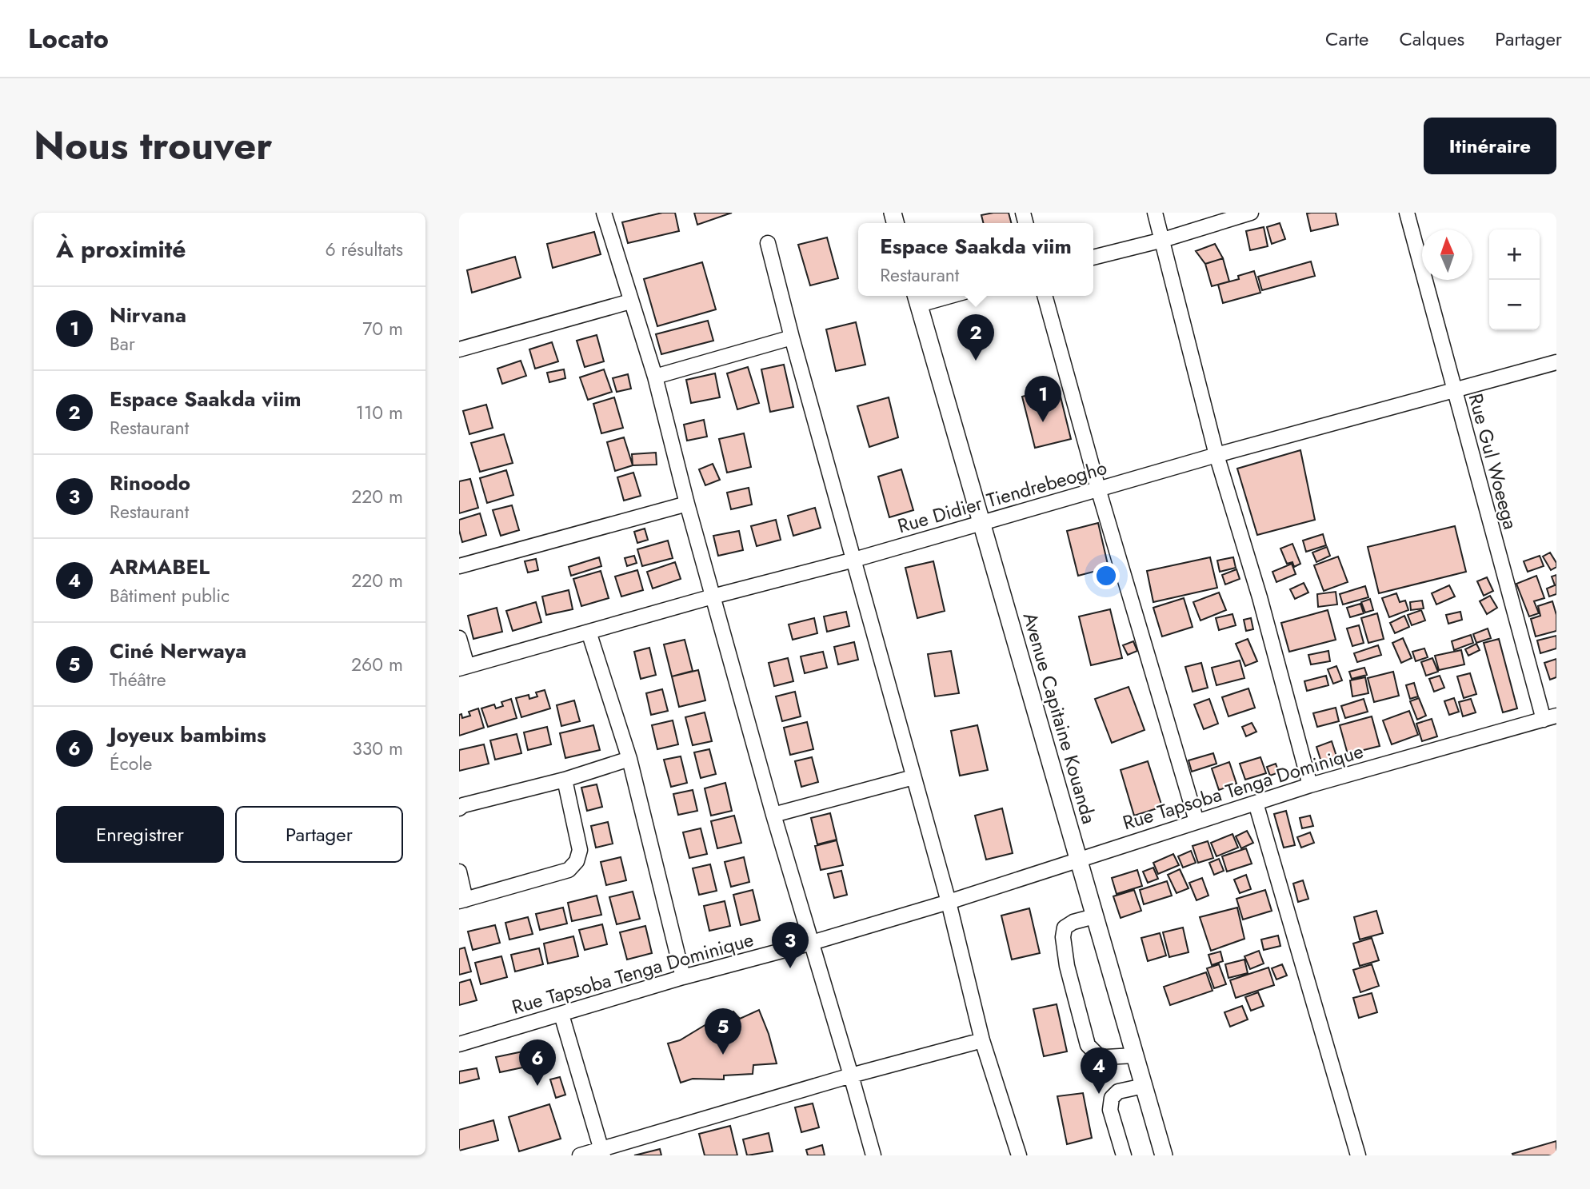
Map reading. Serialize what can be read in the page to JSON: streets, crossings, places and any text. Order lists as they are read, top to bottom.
{
  "streets": {
    "street": [
      "Rue Gul Woeega",
      "Rue Didier Tiendrebeogho",
      "Avenue Capitaine Kouanda",
      "Rue Tapsoba Tenga Dominique"
    ]
  },
  "crossings": [
    ["Rue Gul Woeega", "Rue Didier Tiendrebeogho"],
    ["Rue Gul Woeega", "Rue Tapsoba Tenga Dominique"],
    ["Rue Didier Tiendrebeogho", "Avenue Capitaine Kouanda"],
    ["Avenue Capitaine Kouanda", "Rue Tapsoba Tenga Dominique"]
  ],
  "north": "top",
  "page": {
    "header": "Locato",
    "nav": ["Carte", "Calques", "Partager"],
    "title": "Nous trouver",
    "buttons": [
      "Itinéraire",
      ["Enregistrer", "Partager"]
    ],
    "heading": ["À proximité", "6 résultats"],
    "popup": ["Espace Saakda viim", "Restaurant"],
    "map_buttons": ["+", "−"],
    "list": [
      {
        "mark": "1",
        "name": "Nirvana",
        "note": "Bar",
        "value": "70 m"
      },
      {
        "mark": "2",
        "name": "Espace Saakda viim",
        "note": "Restaurant",
        "value": "110 m"
      },
      {
        "mark": "3",
        "name": "Rinoodo",
        "note": "Restaurant",
        "value": "220 m"
      },
      {
        "mark": "4",
        "name": "ARMABEL",
        "note": "Bâtiment public",
        "value": "220 m"
      },
      {
        "mark": "5",
        "name": "Ciné Nerwaya",
        "note": "Théâtre",
        "value": "260 m"
      },
      {
        "mark": "6",
        "name": "Joyeux bambims",
        "note": "École",
        "value": "330 m"
      }
    ],
    "pins": [
      "2",
      "1",
      "3",
      "5",
      "6",
      "4"
    ]
  }
}
